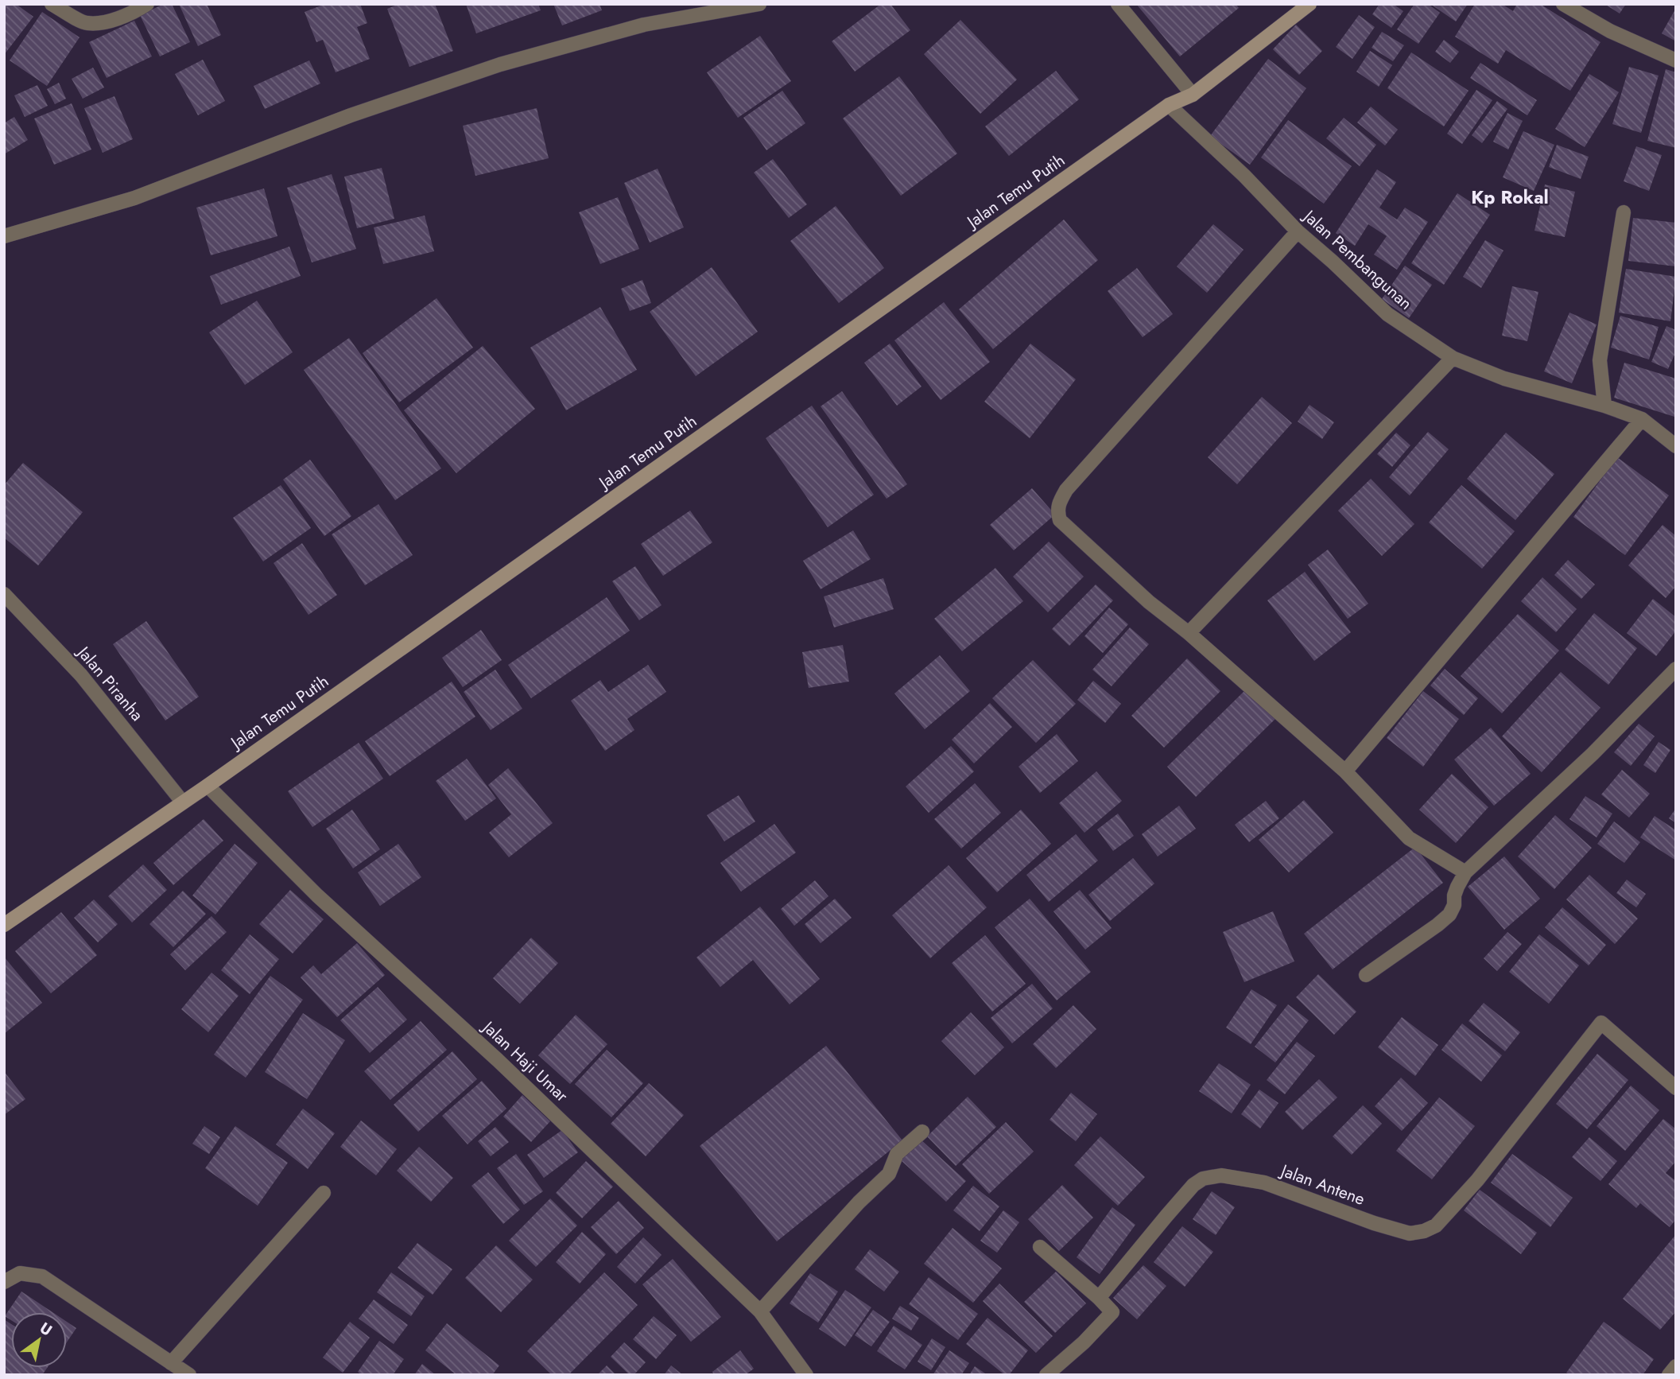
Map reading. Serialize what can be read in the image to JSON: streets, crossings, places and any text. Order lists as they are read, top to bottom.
{
  "streets": {
    "street": [
      "Jalan Temu Putih",
      "Jalan Pembangunan",
      "Jalan Piranha",
      "Jalan Haji Umar",
      "Jalan Antene"
    ]
  },
  "crossings": [
    ["Jalan Temu Putih", "Jalan Pembangunan"],
    ["Jalan Temu Putih", "Jalan Piranha"],
    ["Jalan Temu Putih", "Jalan Haji Umar"]
  ],
  "districts": ["Kp Rokal"],
  "north": "top right"
}
